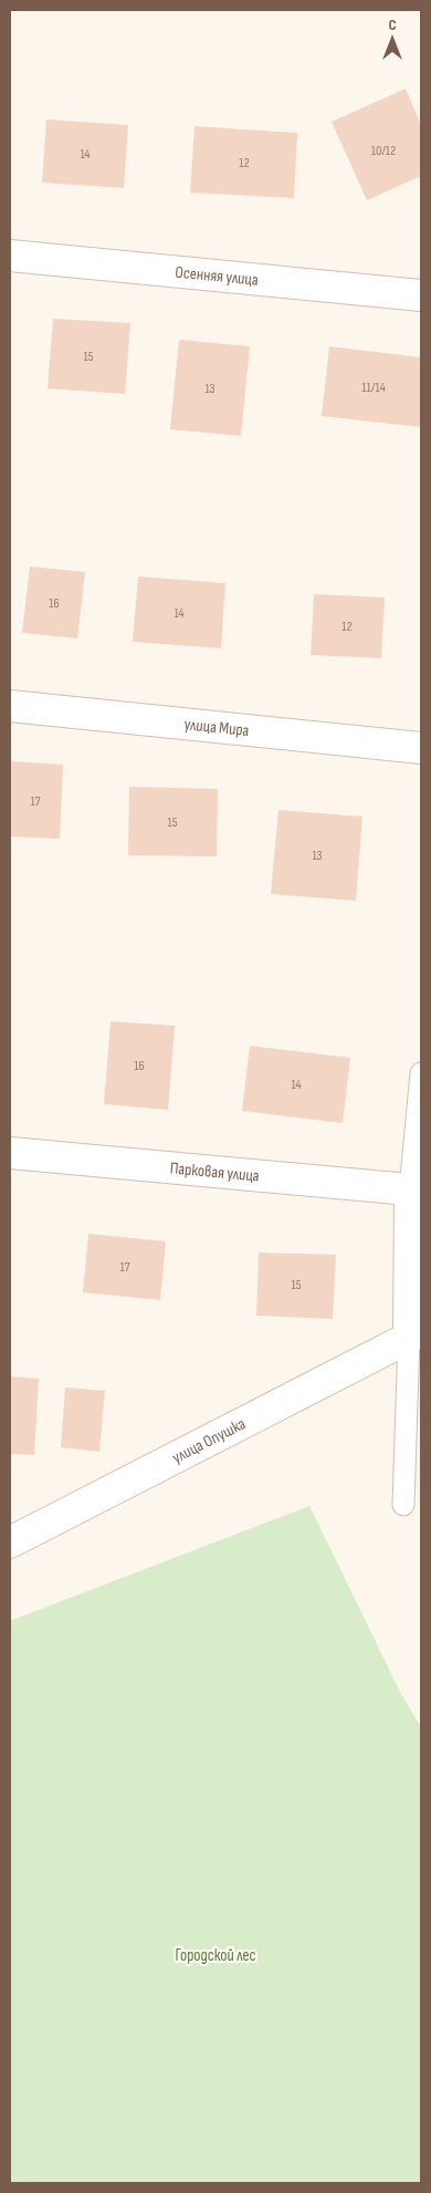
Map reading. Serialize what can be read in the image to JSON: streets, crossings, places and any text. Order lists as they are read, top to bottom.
{
  "streets": {
    "street": [
      "Осенняя улица",
      "улица Мира",
      "Парковая улица",
      "улица Опушка"
    ]
  },
  "parks": ["Городской лес"],
  "house_numbers": [
    "10/12",
    "14",
    "12",
    "15",
    "11/14",
    "13",
    "16",
    "14",
    "12",
    "17",
    "15",
    "13",
    "16",
    "14",
    "17",
    "15"
  ],
  "north": "top"
}
